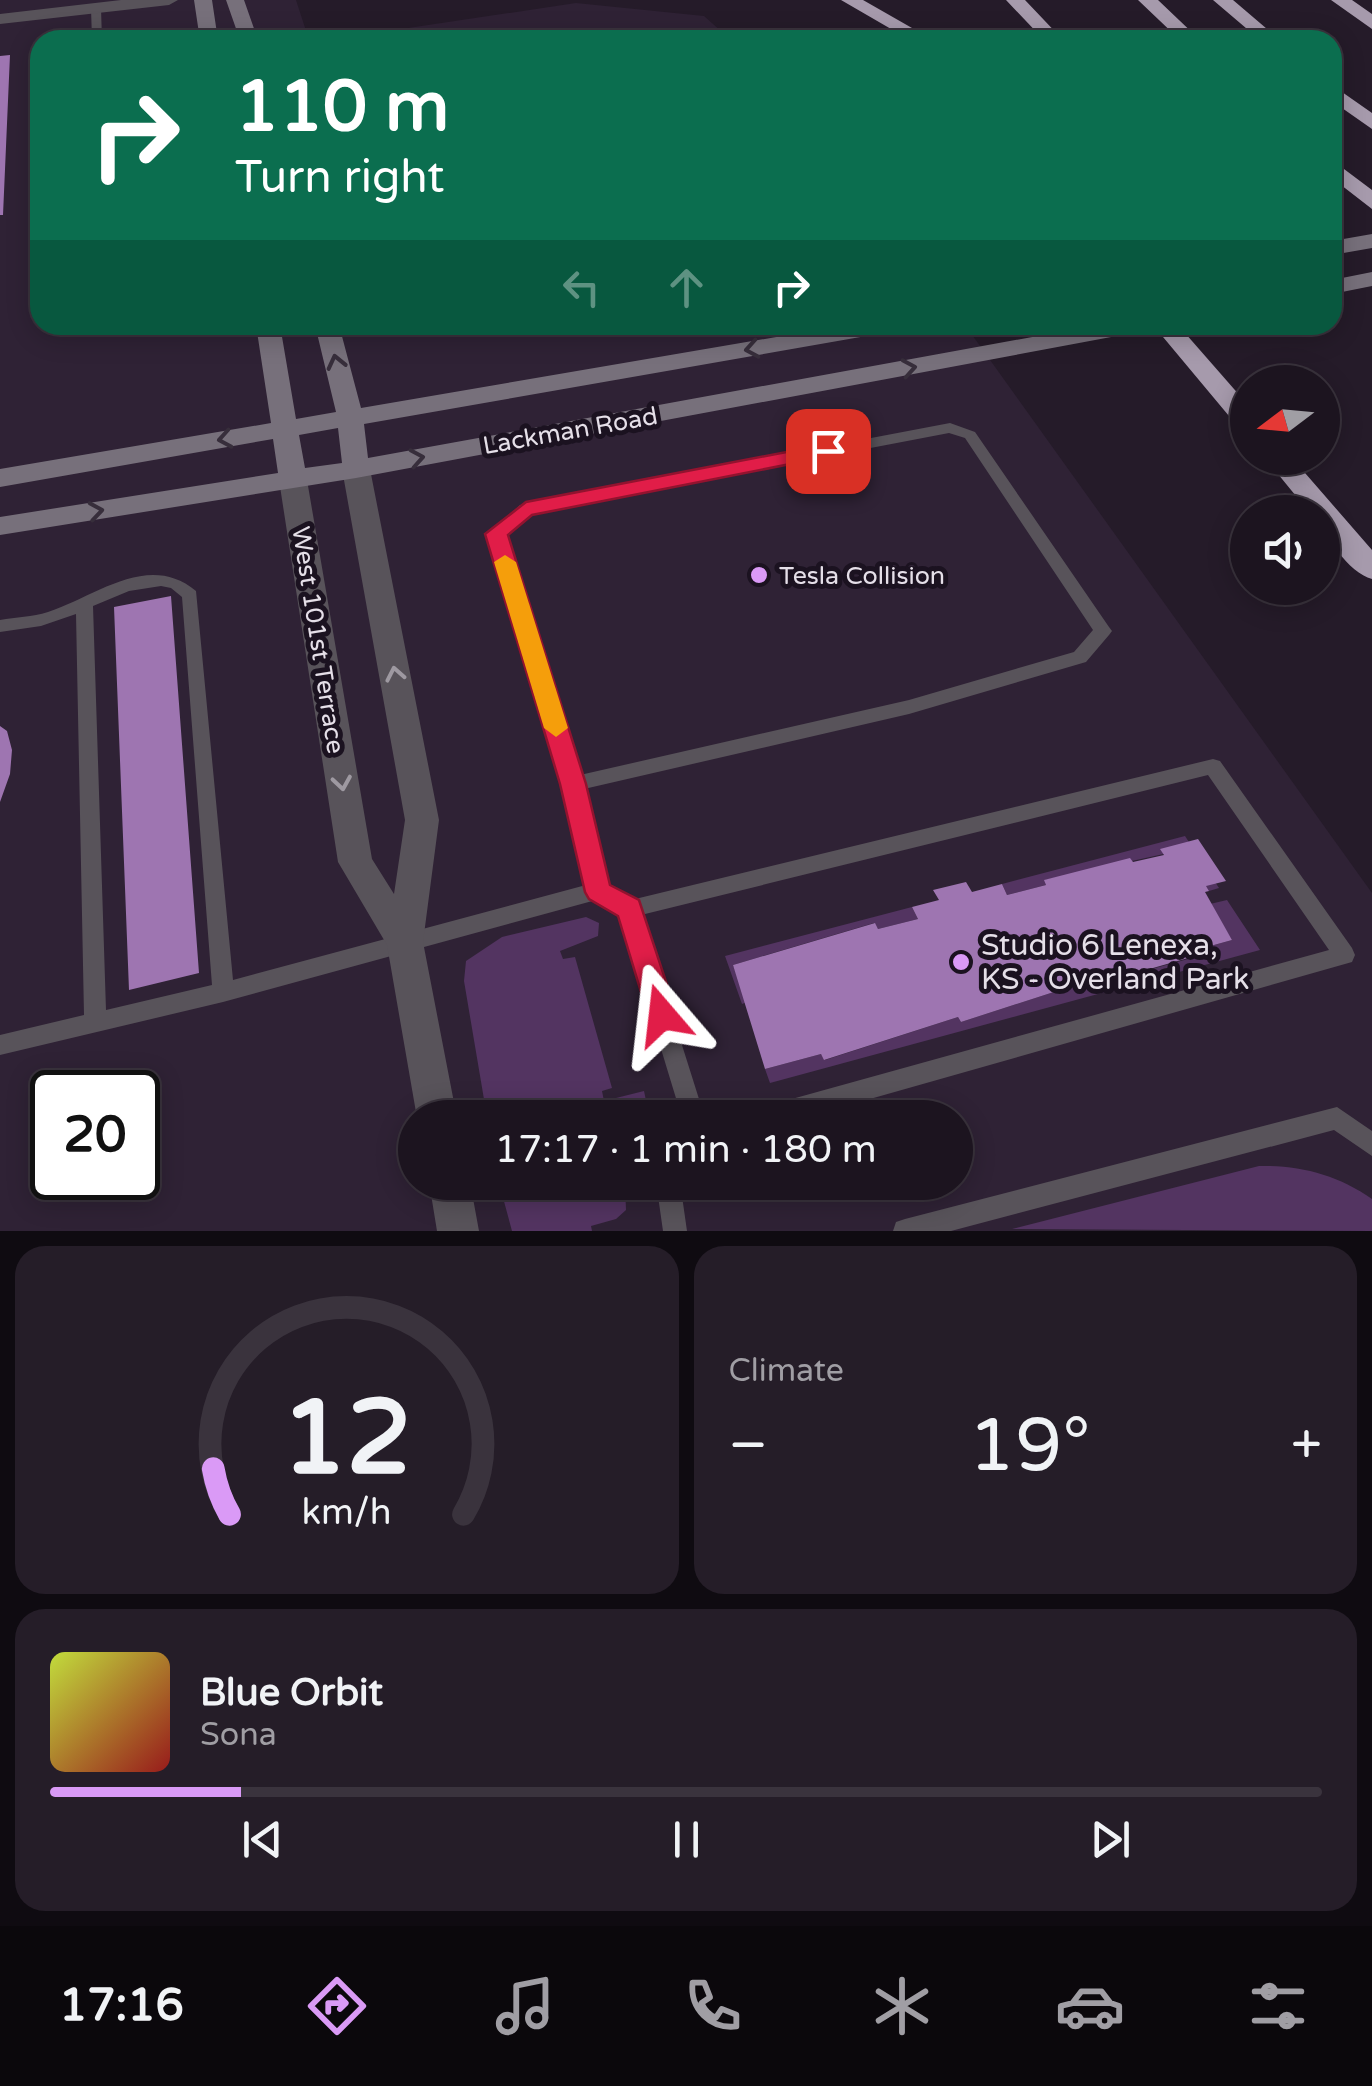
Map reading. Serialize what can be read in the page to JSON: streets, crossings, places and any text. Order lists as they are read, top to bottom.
{
  "streets": {
    "main road": ["Lackman Road", "West 101st Terrace"]
  },
  "crossings": [
    ["Lackman Road", "West 101st Terrace"]
  ],
  "places": ["Tesla Collision", "Studio 6 Lenexa, KS - Overland Park"],
  "north": "left",
  "page": {
    "turn": ["110 m", "Turn right"],
    "limit": "20",
    "trip": "17:17 · 1 min · 180 m",
    "tile": "Climate",
    "heat": ["−", "19°", "+"],
    "song": ["Blue Orbit", "Sona"],
    "tabs": "17:16",
    "gauge": ["12", "km/h"]
  }
}
